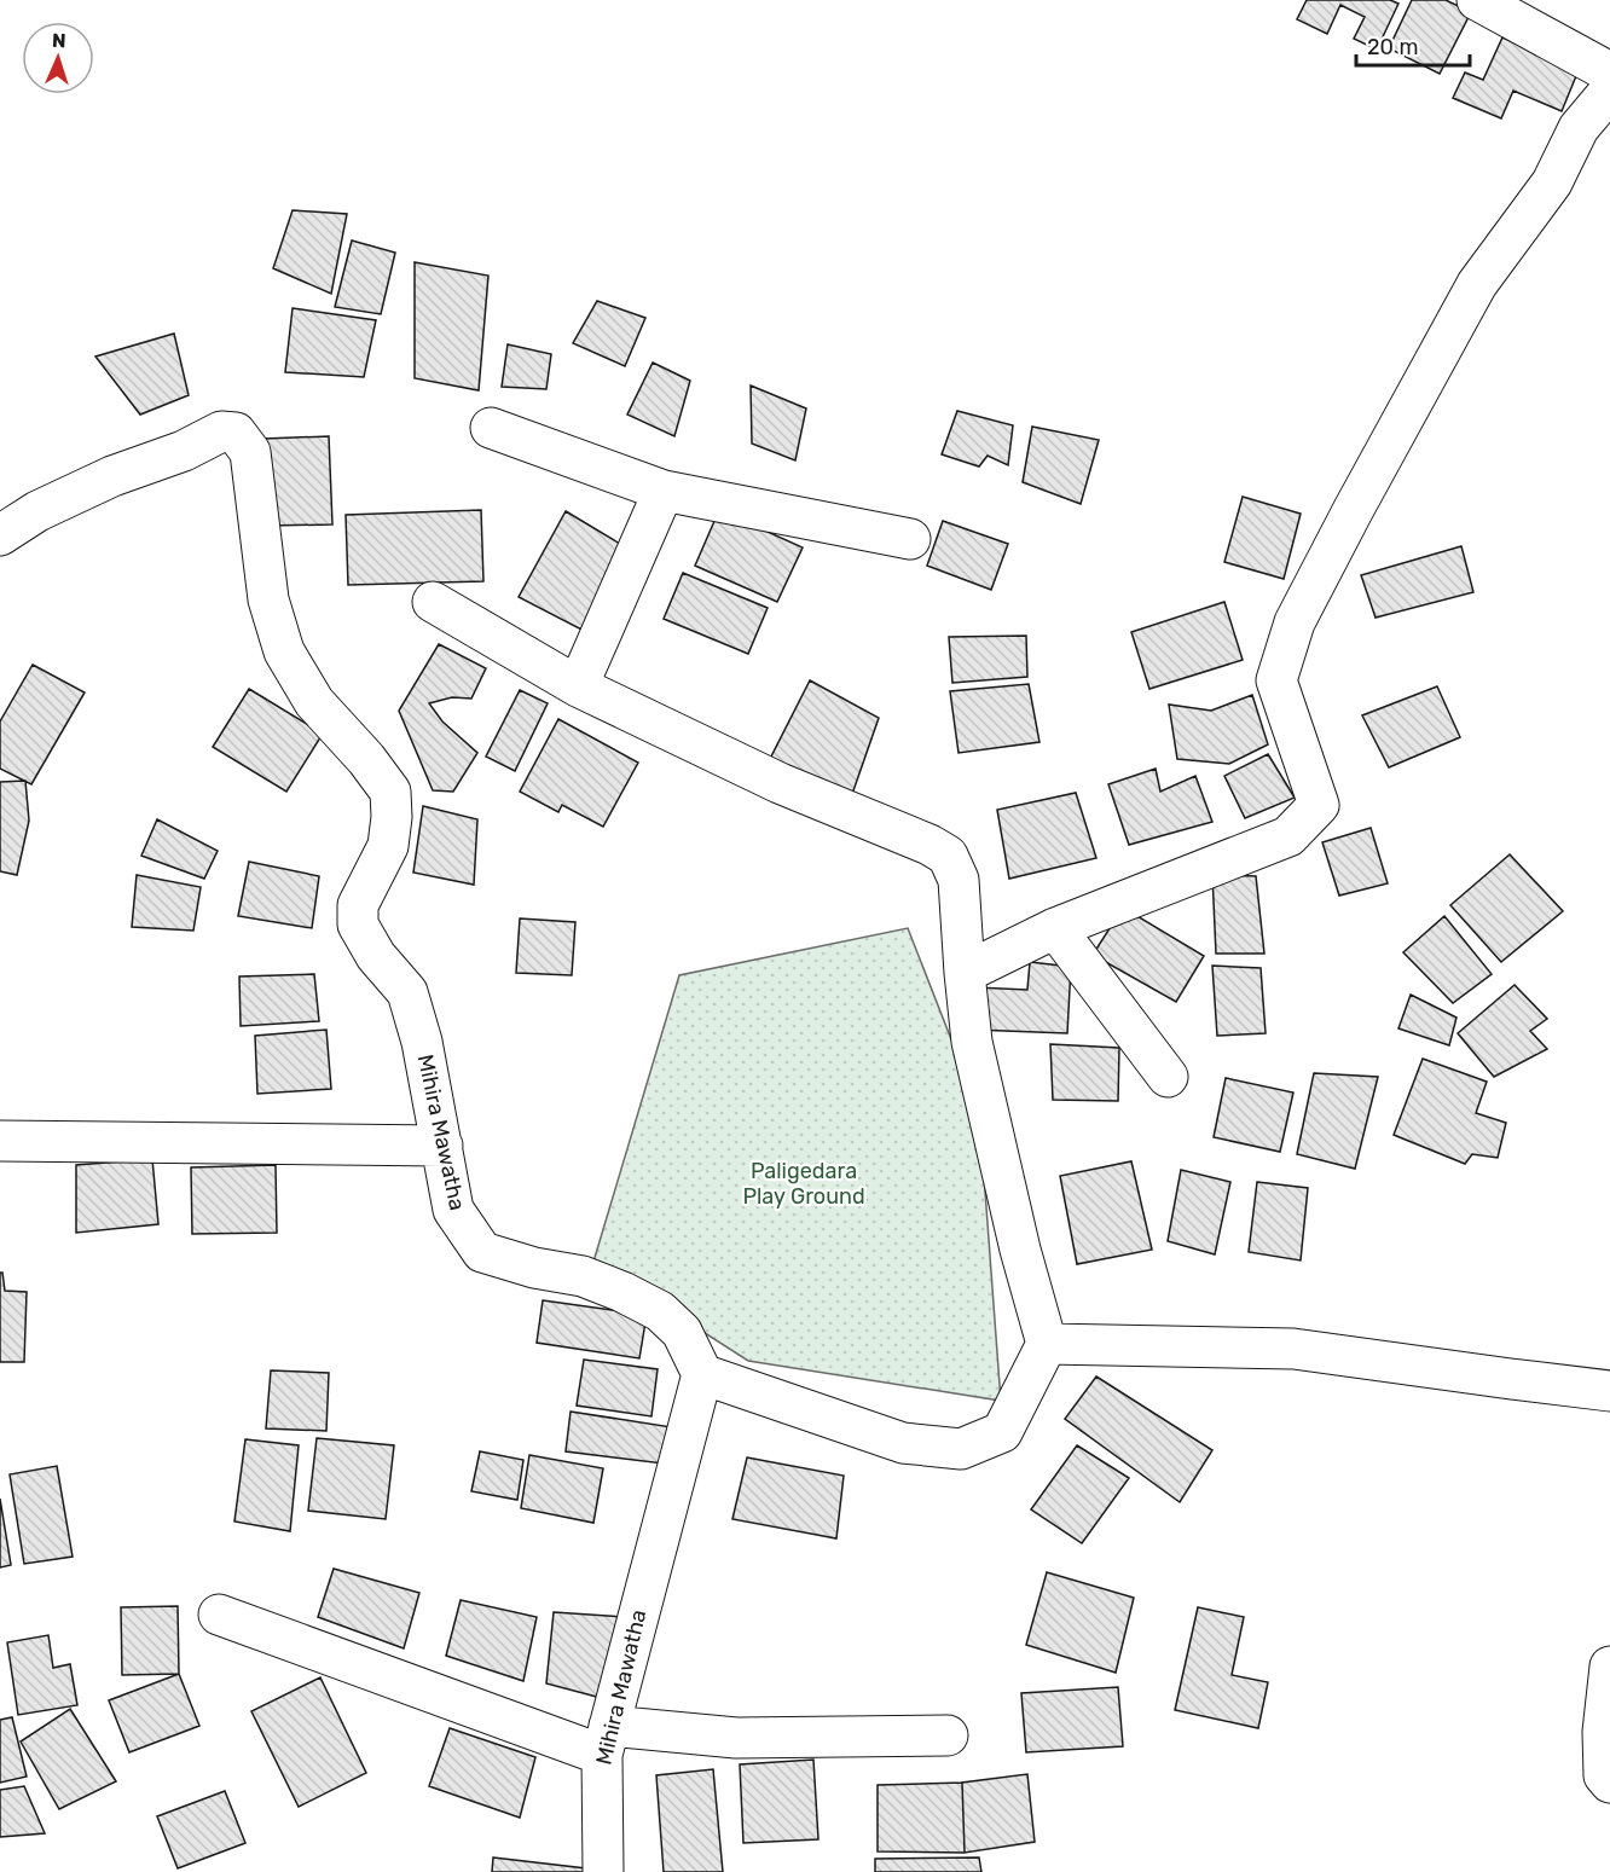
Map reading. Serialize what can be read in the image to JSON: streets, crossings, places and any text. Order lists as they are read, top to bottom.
{
  "streets": {
    "street": ["Mihira Mawatha"]
  },
  "parks": ["Paligedara Play Ground"],
  "scale_bar": "20 m",
  "north": "top"
}
